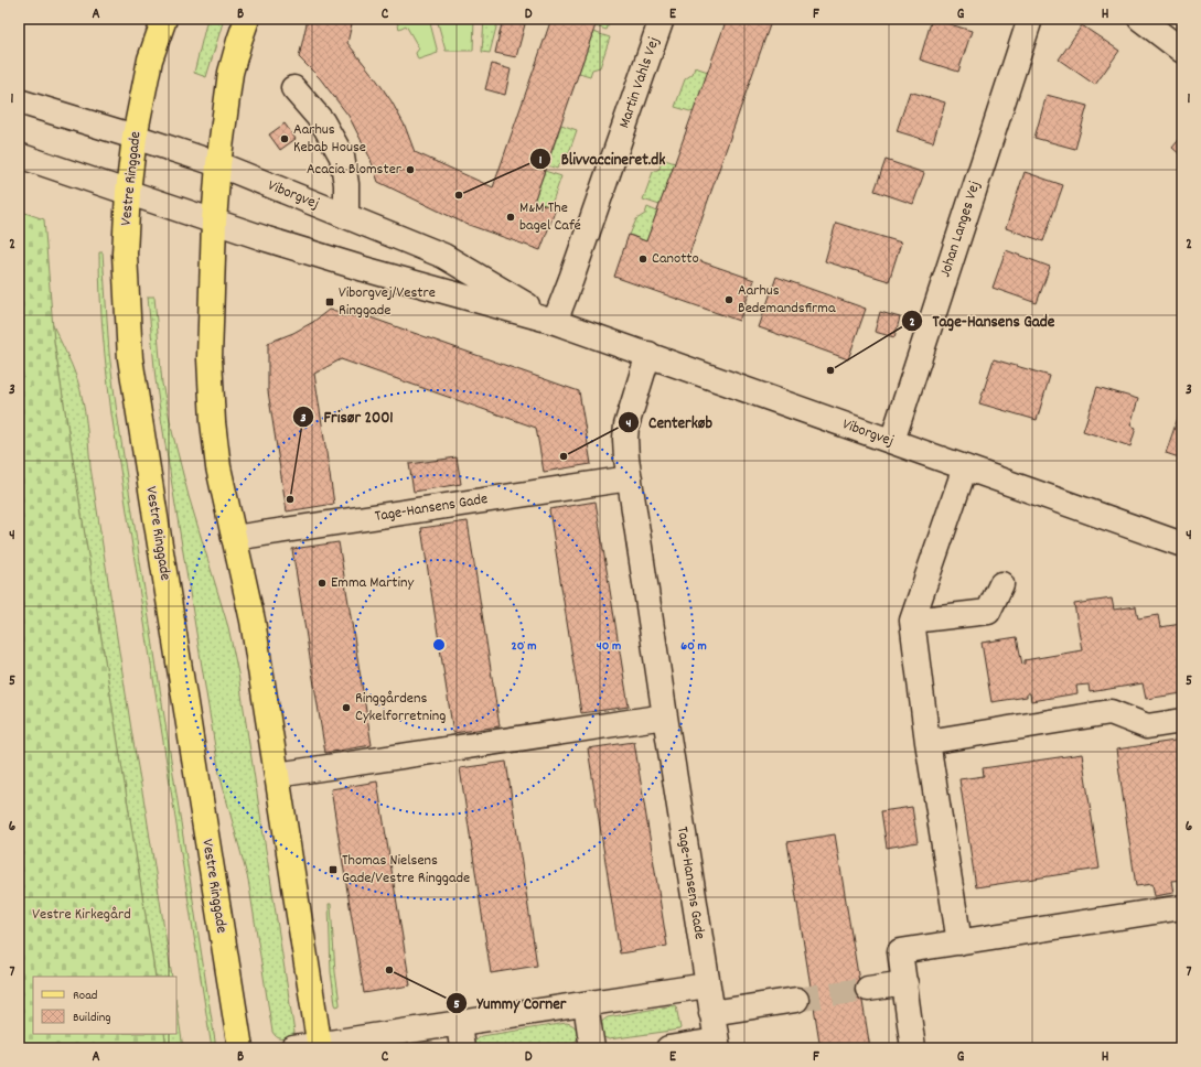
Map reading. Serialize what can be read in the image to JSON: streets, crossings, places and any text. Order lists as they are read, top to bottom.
{
  "streets": {
    "main road": ["Vestre Ringgade"],
    "street": [
      "Martin Vahls Vej",
      "Viborgvej",
      "Johan Langes Vej",
      "Tage-Hansens Gade"
    ]
  },
  "crossings": [
    ["Martin Vahls Vej", "Viborgvej"],
    ["Vestre Ringgade", "Viborgvej"],
    ["Viborgvej", "Johan Langes Vej"],
    ["Viborgvej", "Tage-Hansens Gade"]
  ],
  "parks": ["Vestre Kirkegård"],
  "places": {
    "other": [
      "Aarhus Kebab House",
      "Acacia Blomster",
      "Blivvaccineret.dk",
      "M&M The bagel Café",
      "Canotto",
      "Aarhus Bedemandsfirma",
      "Tage-Hansens Gade",
      "Centerkøb",
      "Frisør 2001",
      "Emma Martiny",
      "Ringgårdens Cykelforretning",
      "Yummy Corner"
    ],
    "transit": ["Viborgvej/Vestre Ringgade", "Thomas Nielsens Gade/Vestre Ringgade"]
  },
  "legend": ["Road", "Building"],
  "grid": {
    "columns": [
      "A",
      "B",
      "C",
      "D",
      "E",
      "F",
      "G",
      "H"
    ],
    "rows": [
      "1",
      "2",
      "3",
      "4",
      "5",
      "6",
      "7"
    ]
  },
  "rings": ["20 m", "40 m", "60 m"]
}
